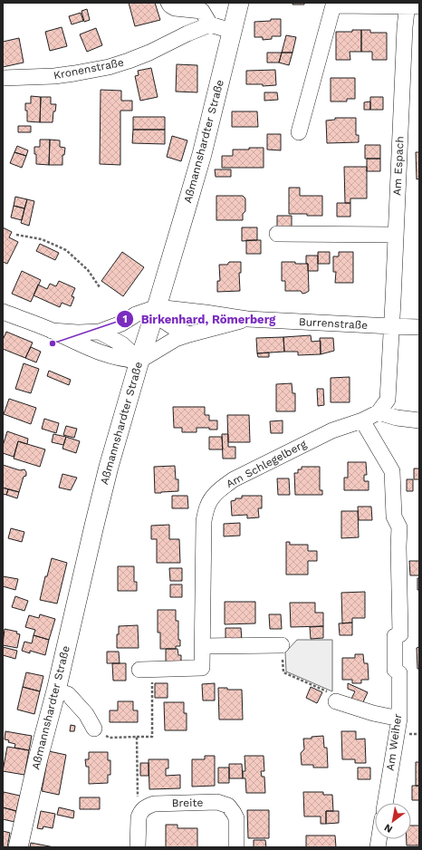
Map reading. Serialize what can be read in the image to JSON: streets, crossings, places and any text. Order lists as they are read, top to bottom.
{
  "streets": {
    "main road": ["Aßmannshardter Straße"],
    "street": [
      "Kronenstraße",
      "Am Espach",
      "Burrenstraße",
      "Am Schlegelberg",
      "Am Weiher",
      "Breite"
    ]
  },
  "crossings": [
    ["Aßmannshardter Straße", "Burrenstraße"],
    ["Am Espach", "Burrenstraße"],
    ["Am Schlegelberg", "Am Weiher"]
  ],
  "places": ["Birkenhard, Römerberg"],
  "north": "bottom left"
}
